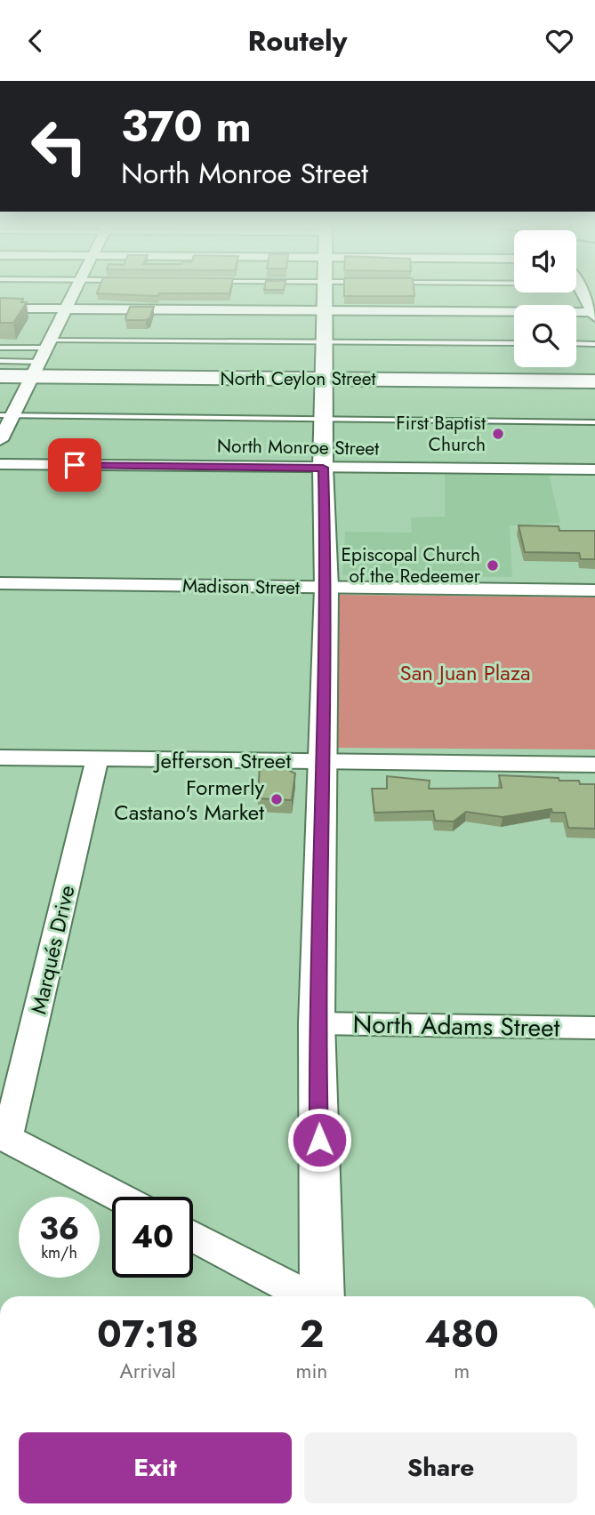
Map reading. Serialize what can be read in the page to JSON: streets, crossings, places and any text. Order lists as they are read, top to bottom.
{
  "streets": {
    "main road": ["North Ceylon Street"],
    "street": [
      "North Monroe Street",
      "Madison Street",
      "Jefferson Street",
      "Marqués Drive",
      "North Adams Street"
    ]
  },
  "crossings": [
    ["Jefferson Street", "Marqués Drive"]
  ],
  "parks": ["San Juan Plaza"],
  "places": ["First Baptist Church", "Episcopal Church of the Redeemer", "Formerly Castano's Market"],
  "page": {
    "header": "Routely",
    "turn": ["370 m", "North Monroe Street"],
    "speed": "36 km/h",
    "limit": "40",
    "eta": [
      "07:18",
      "Arrival",
      "2",
      "min",
      "480",
      "m"
    ],
    "buttons": ["Exit", "Share"]
  }
}
